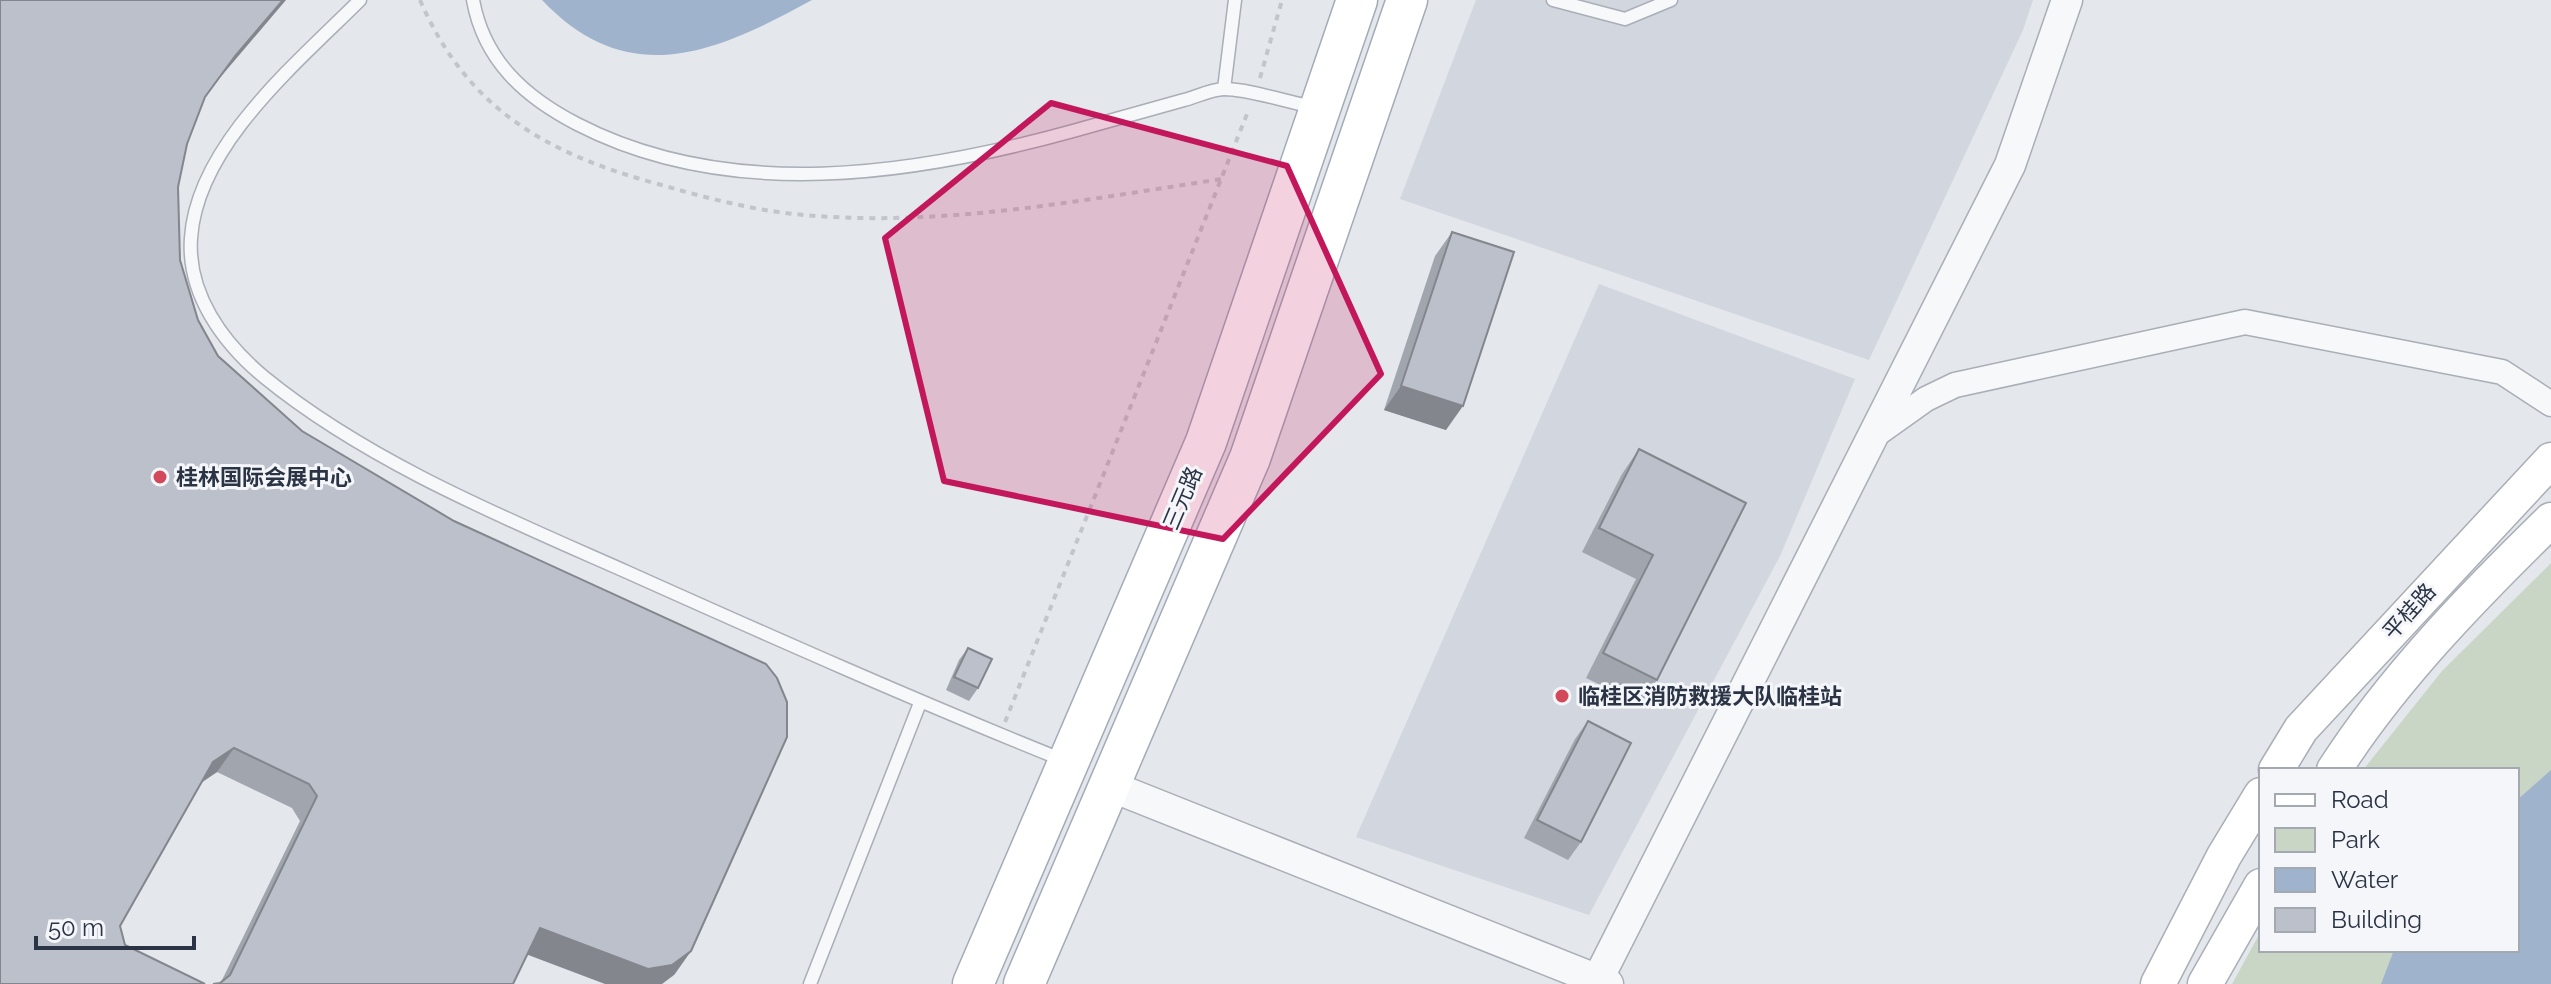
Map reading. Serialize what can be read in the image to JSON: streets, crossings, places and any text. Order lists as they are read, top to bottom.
{
  "streets": {
    "main road": ["三元路", "平桂路"]
  },
  "places": ["桂林国际会展中心", "临桂区消防救援大队临桂站"],
  "legend": [
    "Road",
    "Park",
    "Water",
    "Building"
  ],
  "scale_bar": "50 m"
}
